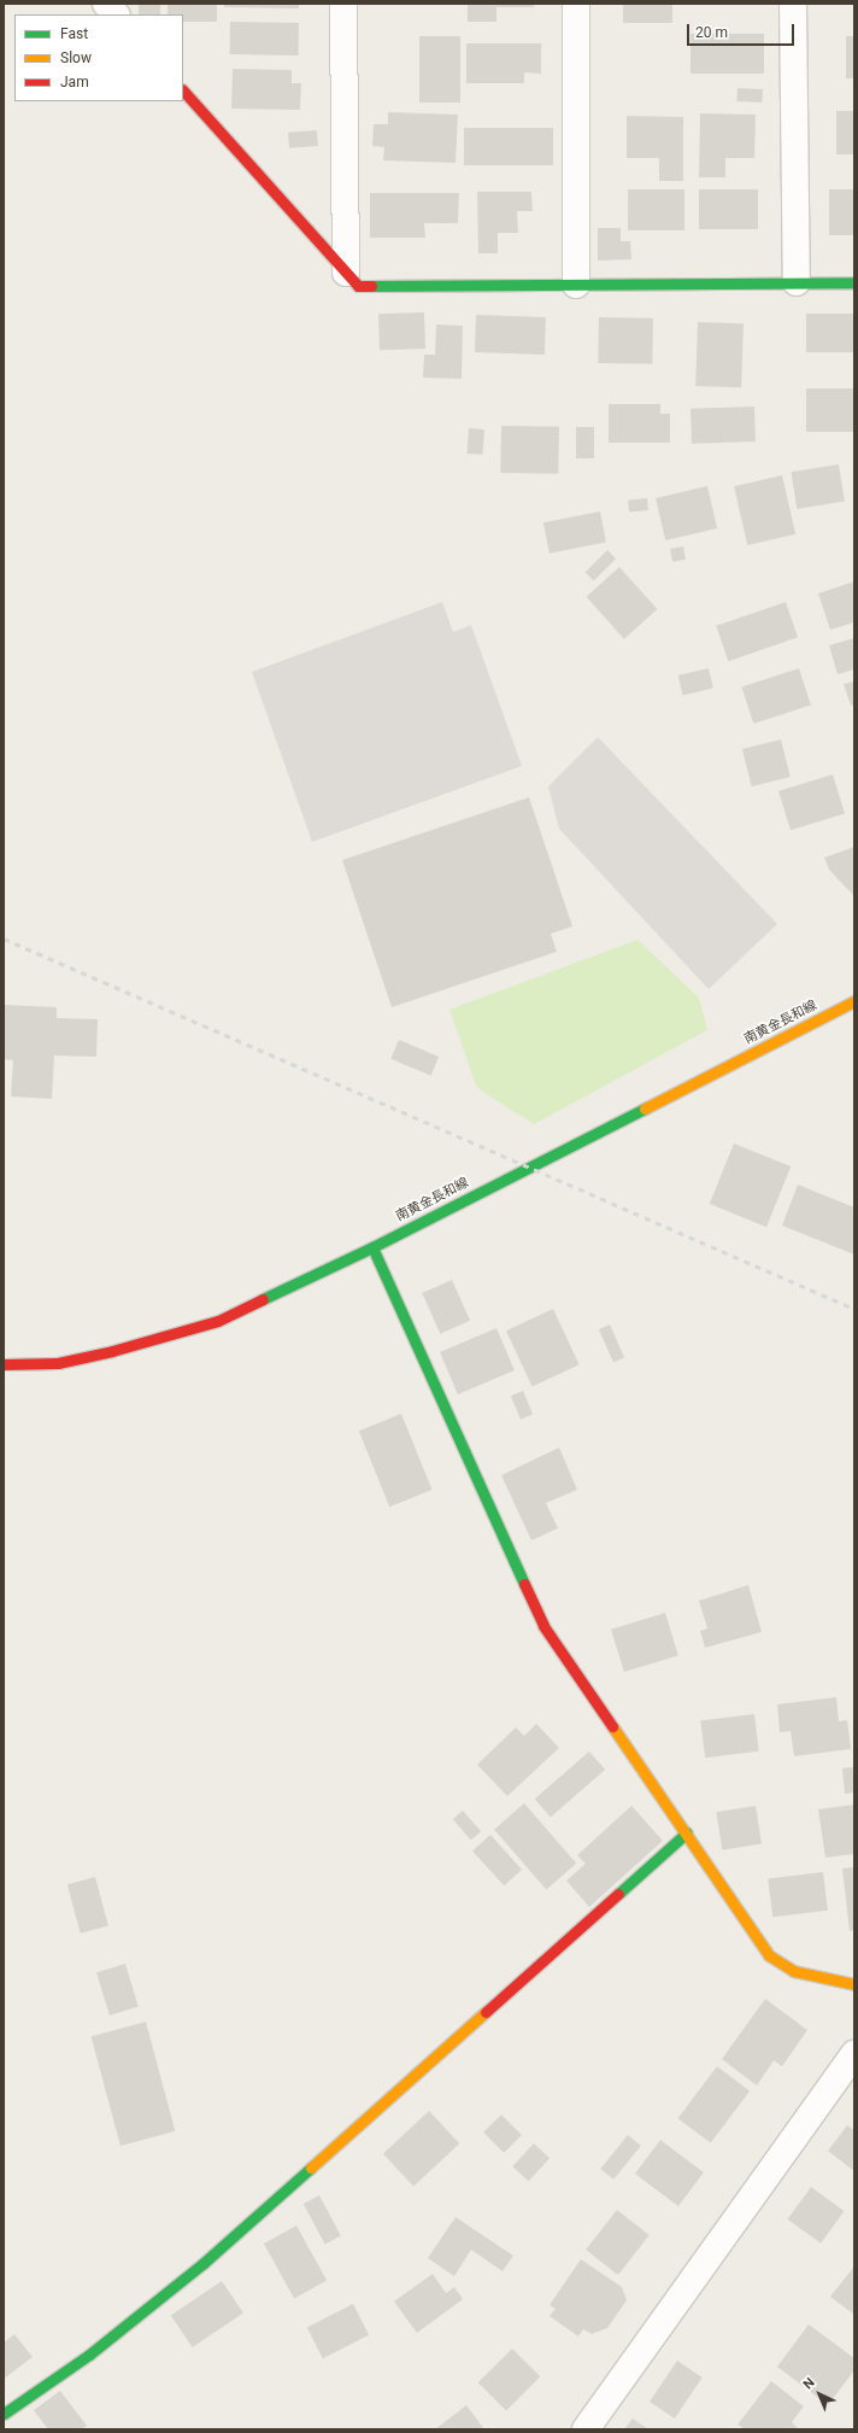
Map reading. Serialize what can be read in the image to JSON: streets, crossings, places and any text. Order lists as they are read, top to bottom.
{
  "streets": {
    "street": ["南黄金長和線"]
  },
  "legend": ["Fast", "Slow", "Jam"],
  "scale_bar": "20 m",
  "north": "top left"
}
